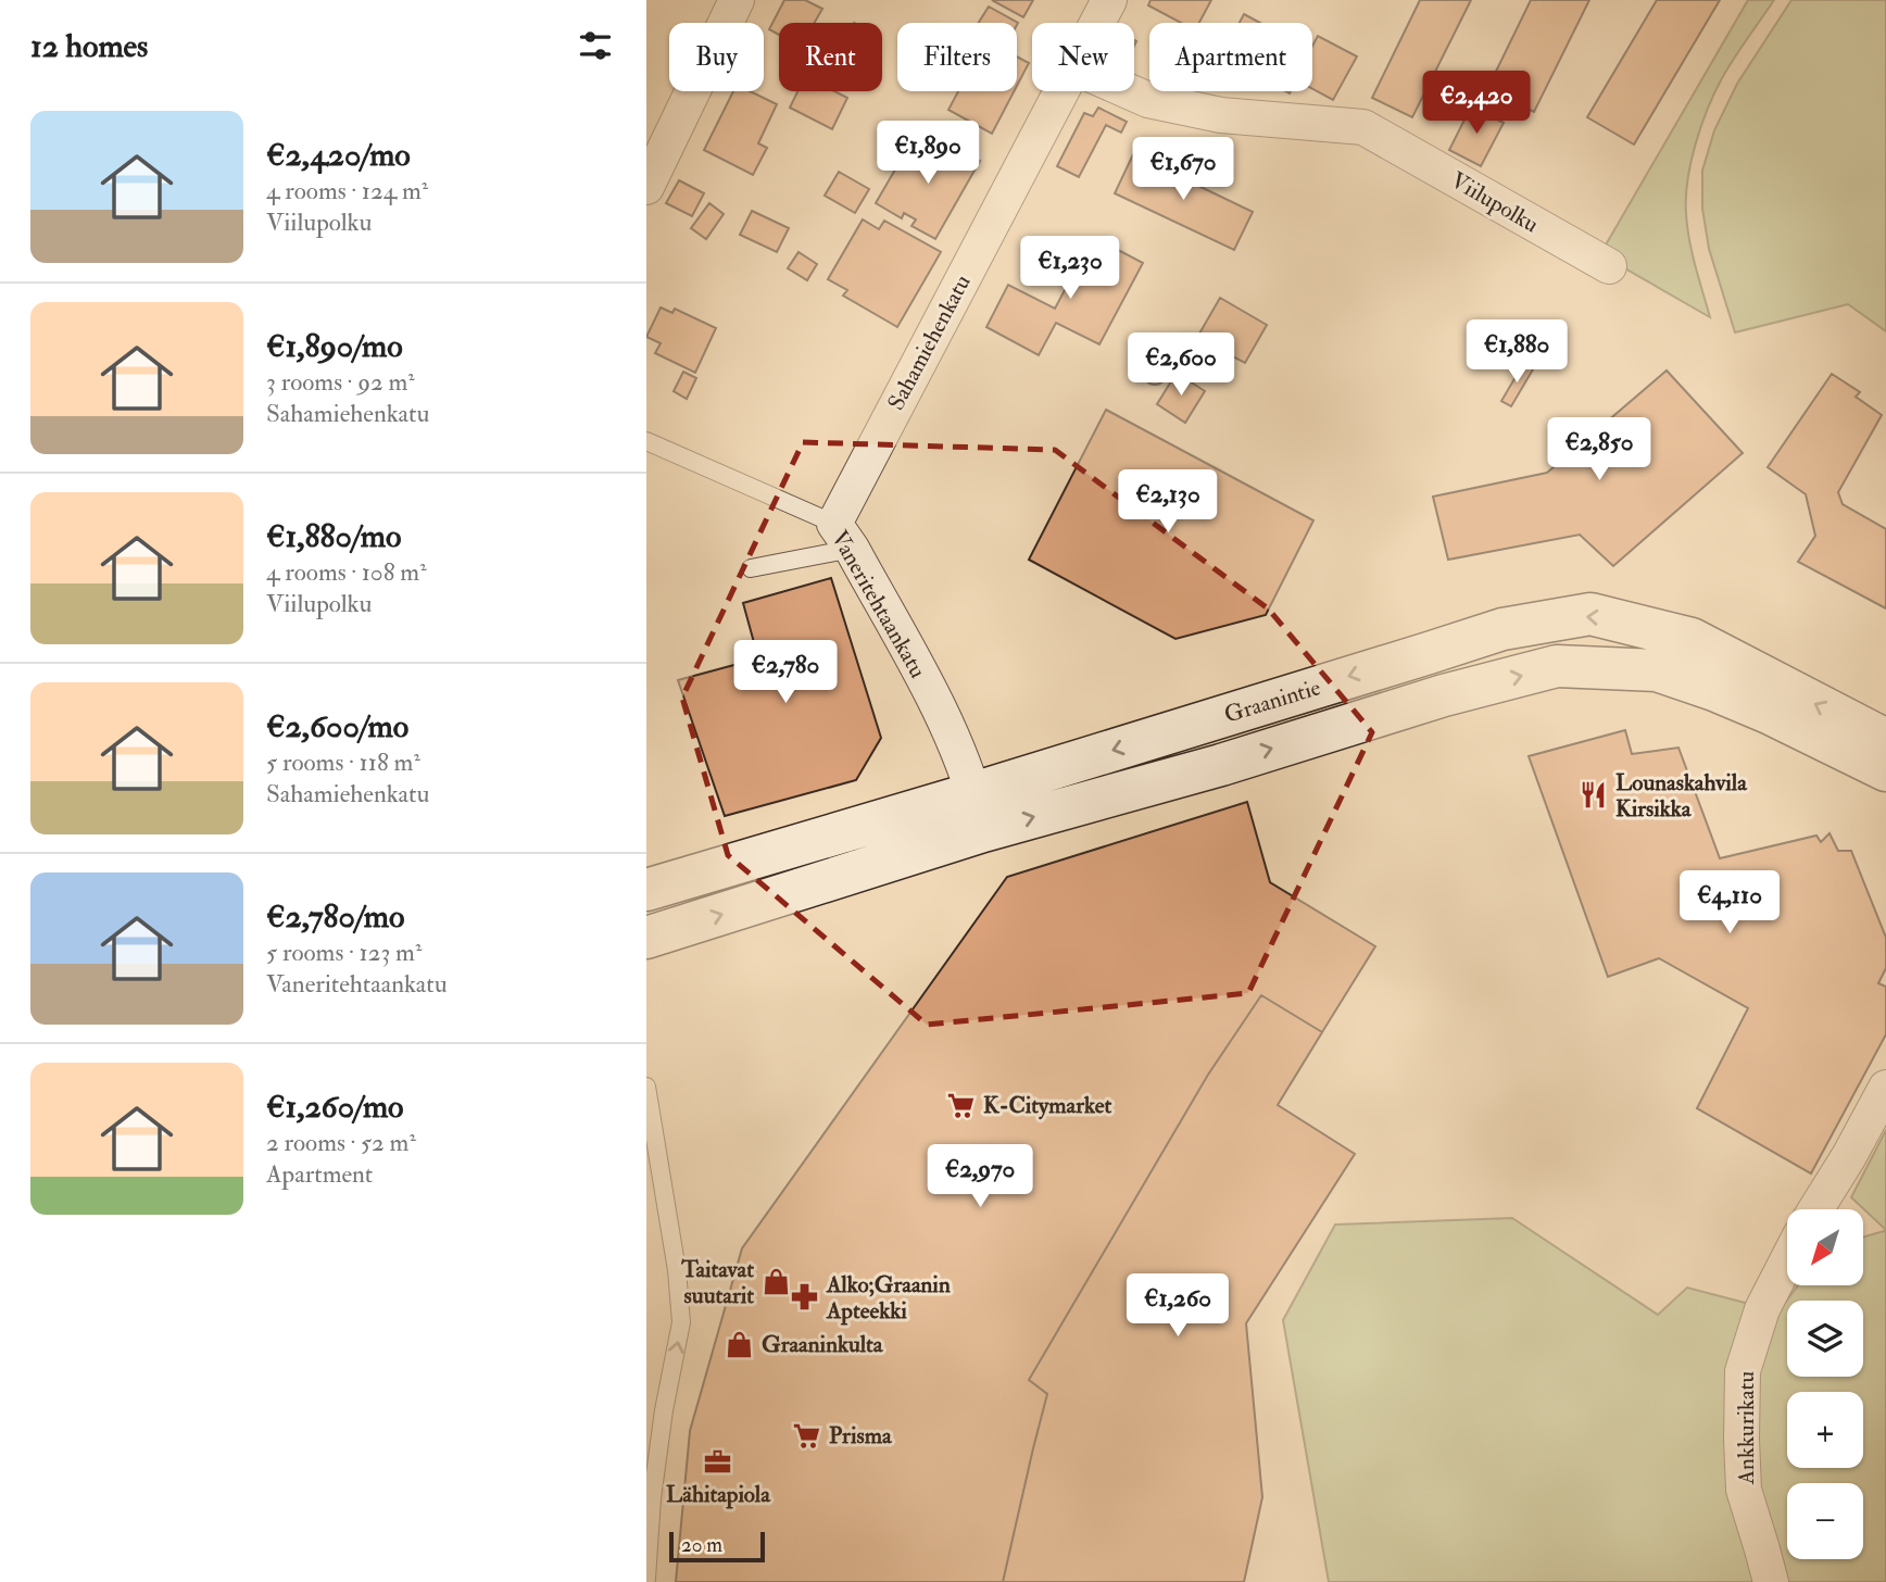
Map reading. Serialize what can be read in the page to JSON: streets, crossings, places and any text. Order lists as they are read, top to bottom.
{
  "streets": {
    "street": [
      "Viilupolku",
      "Sahamiehenkatu",
      "Vaneritehtaankatu",
      "Graanintie",
      "Ankkurikatu"
    ]
  },
  "crossings": [
    ["Sahamiehenkatu", "Vaneritehtaankatu"],
    ["Vaneritehtaankatu", "Graanintie"]
  ],
  "places": {
    "restaurant": ["Lounaskahvila Kirsikka"],
    "supermarket": ["K-Citymarket", "Prisma"],
    "shop": ["Taitavat suutarit", "Graaninkulta"],
    "pharmacy": ["Alko;Graanin Apteekki"],
    "office": ["Lähitapiola"]
  },
  "scale_bar": "20 m",
  "north": "bottom left",
  "page": {
    "heading": "12 homes",
    "chip": [
      "Buy",
      "Rent",
      "Filters",
      "New",
      "Apartment"
    ],
    "price": [
      "€2,420",
      "€1,890",
      "€1,670",
      "€1,230",
      "€1,880",
      "€2,600",
      "€2,850",
      "€2,130",
      "€2,780",
      "€4,110",
      "€2,970",
      "€1,260"
    ],
    "list": [
      {
        "name": "€2,420/mo",
        "note": "4 rooms · 124 m² · Viilupolku"
      },
      {
        "name": "€1,890/mo",
        "note": "3 rooms · 92 m² · Sahamiehenkatu"
      },
      {
        "name": "€1,880/mo",
        "note": "4 rooms · 108 m² · Viilupolku"
      },
      {
        "name": "€2,600/mo",
        "note": "5 rooms · 118 m² · Sahamiehenkatu"
      },
      {
        "name": "€2,780/mo",
        "note": "5 rooms · 123 m² · Vaneritehtaankatu"
      },
      {
        "name": "€1,260/mo",
        "note": "2 rooms · 52 m² · Apartment"
      }
    ],
    "map_buttons": ["+", "−"],
    "scale": "20 m"
  }
}
